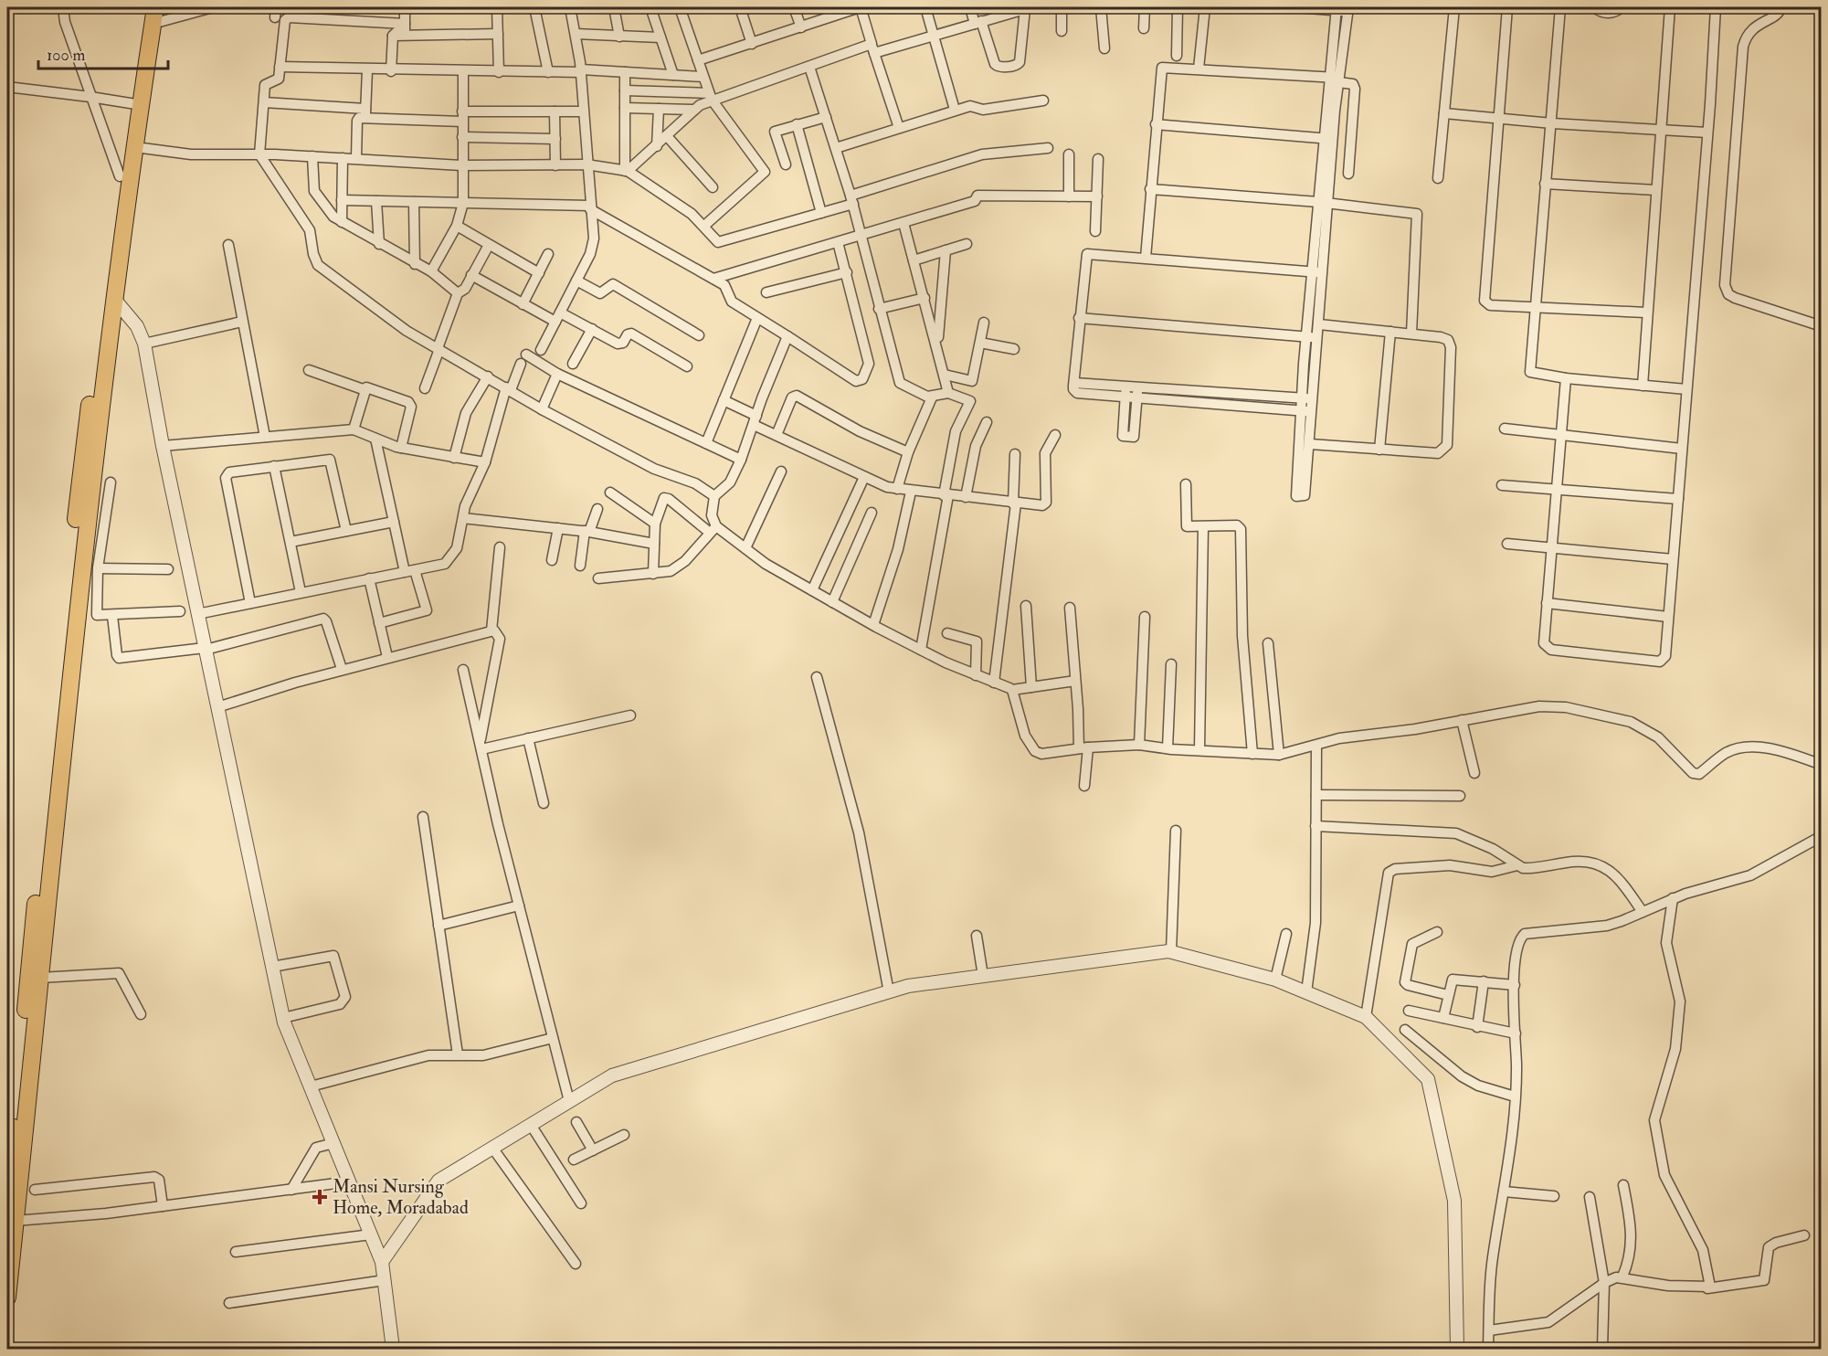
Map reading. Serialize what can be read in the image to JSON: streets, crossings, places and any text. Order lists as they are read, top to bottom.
{
  "places": {
    "health": ["Mansi Nursing Home, Moradabad"]
  },
  "scale_bar": "100 m"
}
